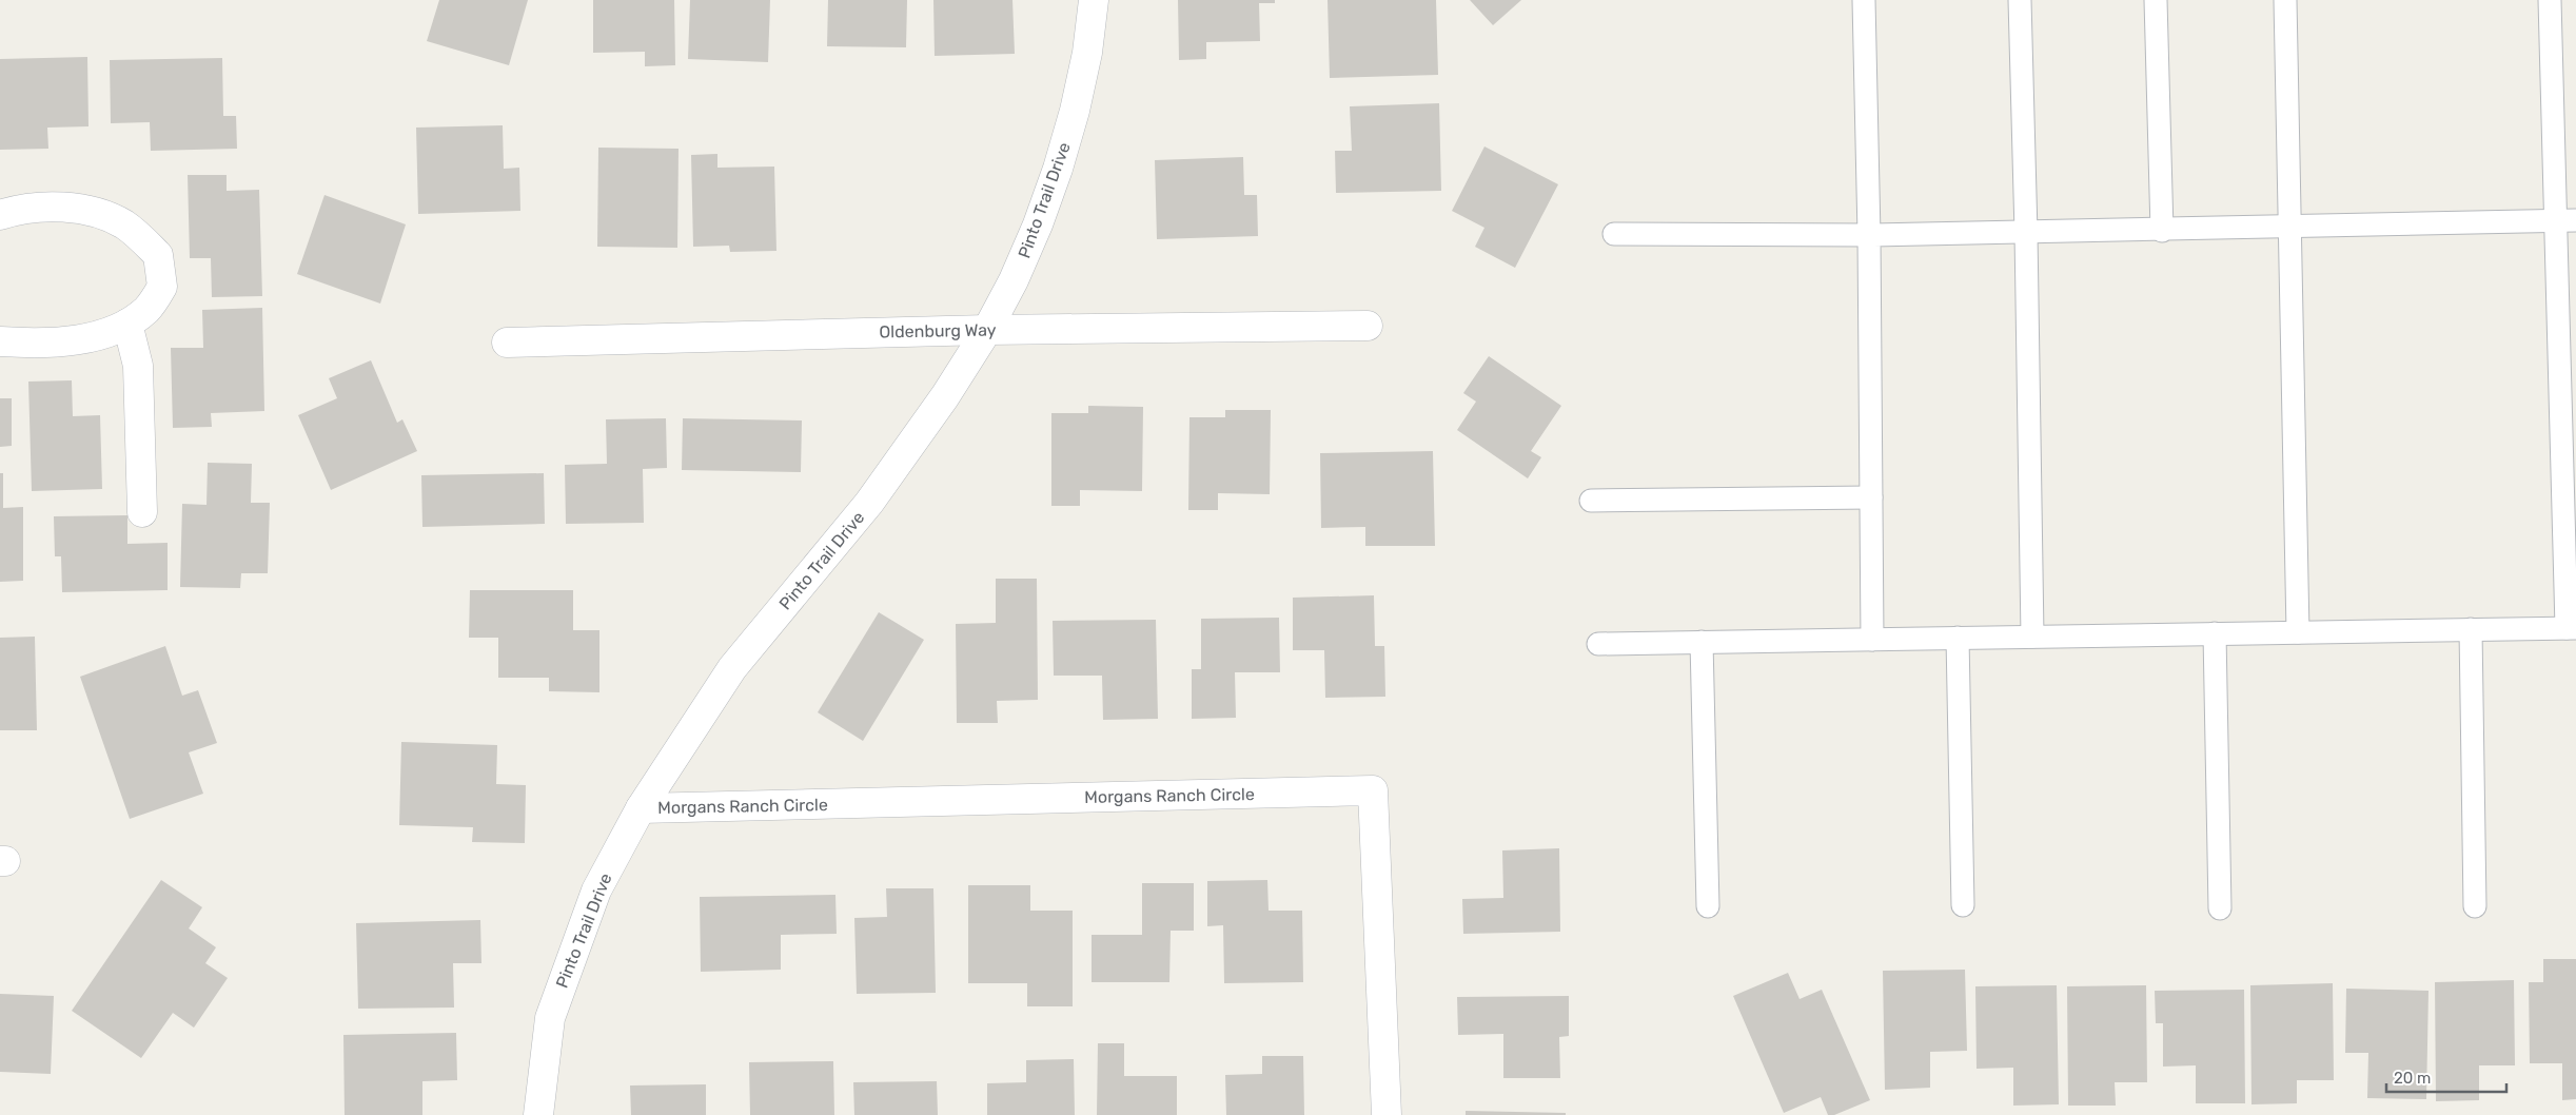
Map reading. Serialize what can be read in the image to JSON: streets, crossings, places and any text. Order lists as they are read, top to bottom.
{
  "streets": {
    "street": ["Pinto Trail Drive", "Oldenburg Way", "Morgans Ranch Circle"]
  },
  "crossings": [
    ["Pinto Trail Drive", "Oldenburg Way"],
    ["Pinto Trail Drive", "Morgans Ranch Circle"]
  ],
  "scale_bar": "20 m"
}
